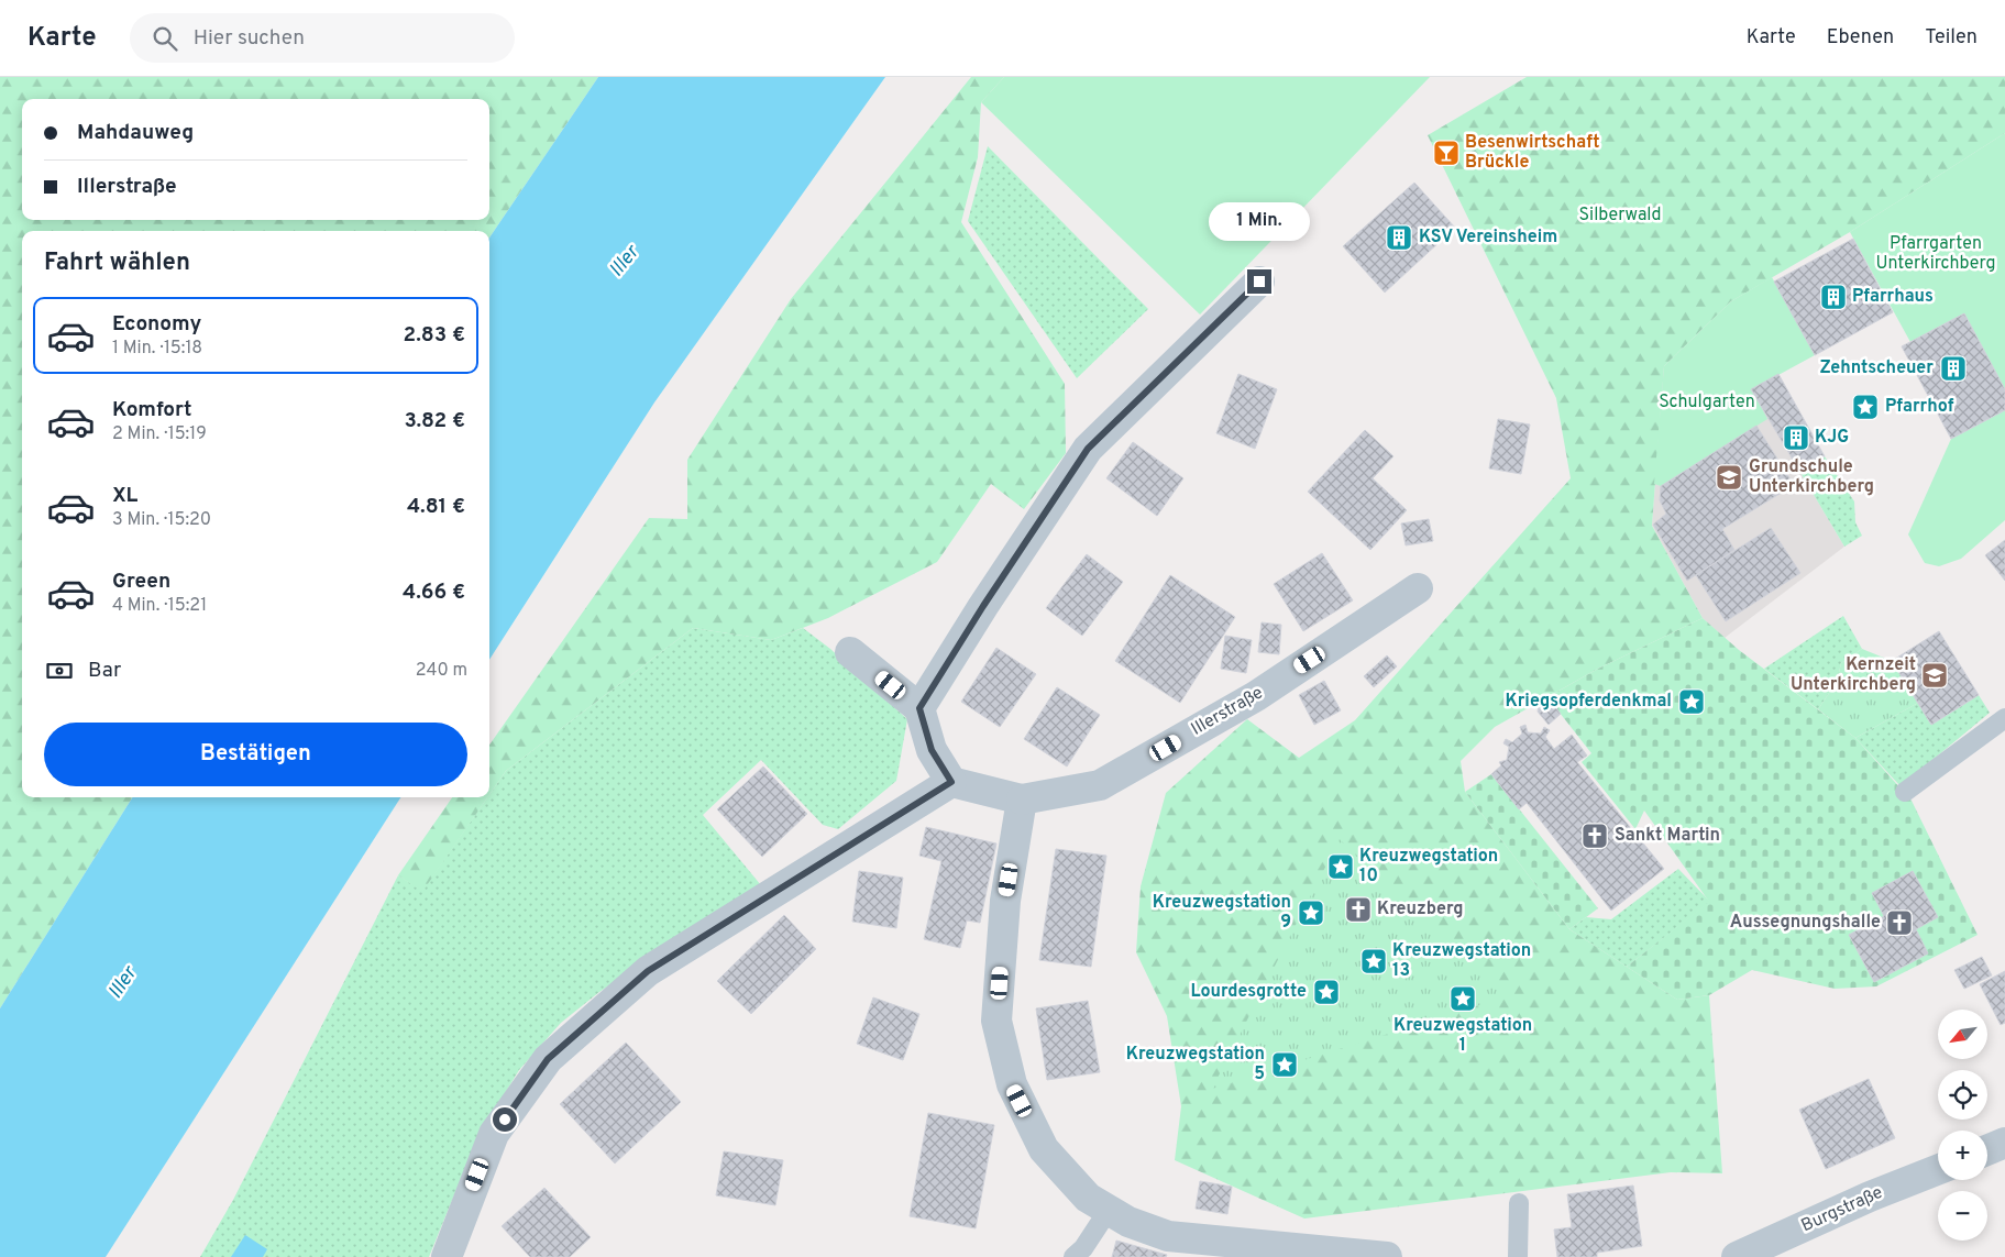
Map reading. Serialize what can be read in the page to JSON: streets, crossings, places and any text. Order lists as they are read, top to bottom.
{
  "streets": {
    "street": ["Illerstraße", "Burgstraße"]
  },
  "water": ["Iller"],
  "parks": ["Silberwald", "Pfarrgarten Unterkirchberg", "Schulgarten"],
  "places": {
    "bar": ["Besenwirtschaft Brückle"],
    "building": [
      "KSV Vereinsheim",
      "Pfarrhaus",
      "Zehntscheuer",
      "KJG"
    ],
    "place": [
      "Pfarrhof",
      "Kriegsopferdenkmal",
      "Kreuzwegstation 10",
      "Kreuzwegstation 9",
      "Kreuzwegstation 13",
      "Lourdesgrotte",
      "Kreuzwegstation 1",
      "Kreuzwegstation 5"
    ],
    "school or university": ["Grundschule Unterkirchberg", "Kernzeit Unterkirchberg"],
    "church": ["Sankt Martin", "Kreuzberg", "Aussegnungshalle"]
  },
  "north": "bottom left",
  "page": {
    "header": "Karte",
    "search": "Hier suchen",
    "nav": ["Karte", "Ebenen", "Teilen"],
    "banner": ["Mahdauweg", "Illerstraße"],
    "bubble": "1 Min.",
    "heading": "Fahrt wählen",
    "list": [
      {
        "name": "Economy",
        "note": "1 Min. · 15:18",
        "value": "2.83 €"
      },
      {
        "name": "Komfort",
        "note": "2 Min. · 15:19",
        "value": "3.82 €"
      },
      {
        "name": "XL",
        "note": "3 Min. · 15:20",
        "value": "4.81 €"
      },
      {
        "name": "Green",
        "note": "4 Min. · 15:21",
        "value": "4.66 €"
      }
    ],
    "pay": ["Bar", "240 m"],
    "buttons": "Bestätigen",
    "map_buttons": ["+", "−"]
  }
}
